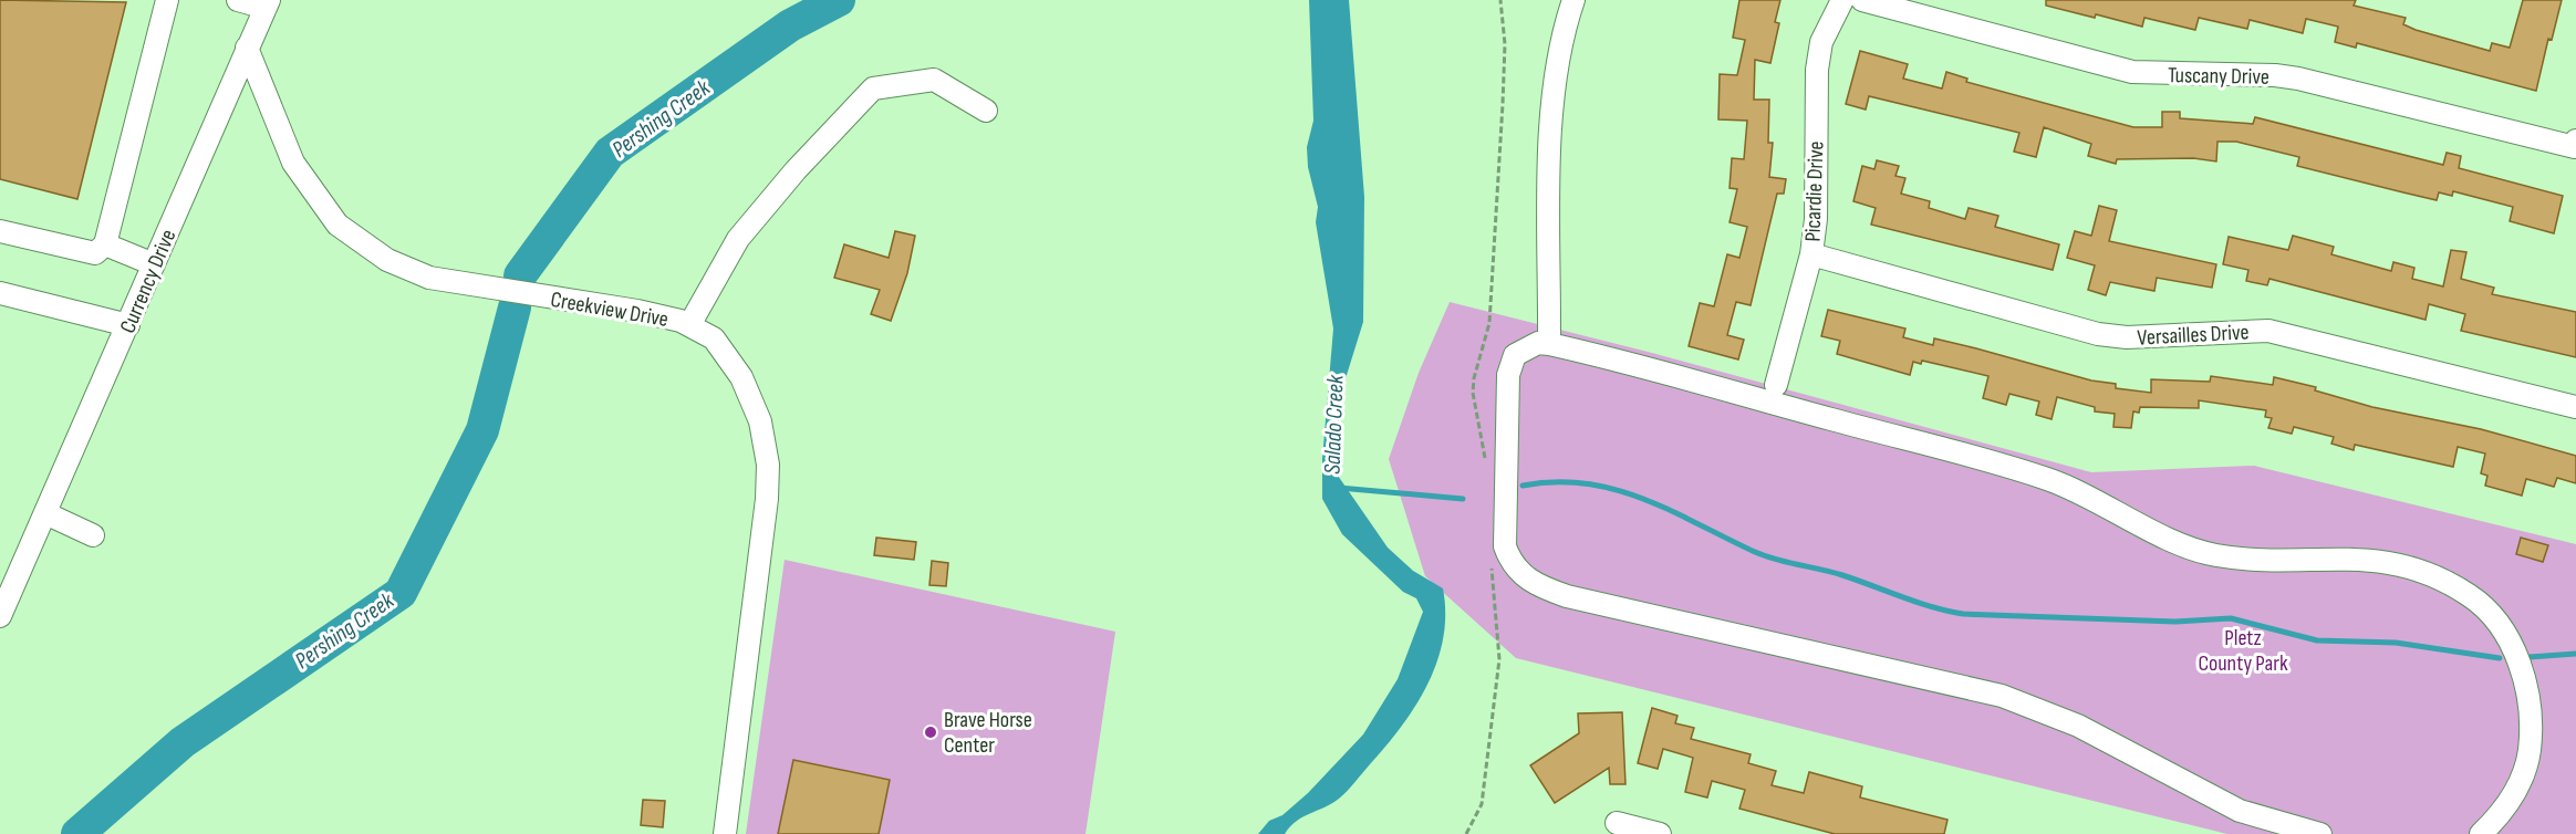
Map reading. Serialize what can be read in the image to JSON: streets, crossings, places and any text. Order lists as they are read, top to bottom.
{
  "streets": {
    "street": [
      "Tuscany Drive",
      "Picardie Drive",
      "Currency Drive",
      "Creekview Drive",
      "Versailles Drive"
    ]
  },
  "crossings": [
    ["Picardie Drive", "Versailles Drive"],
    ["Currency Drive", "Creekview Drive"]
  ],
  "water": ["Pershing Creek", "Salado Creek"],
  "parks": ["Pletz County Park"],
  "places": ["Brave Horse Center"]
}
